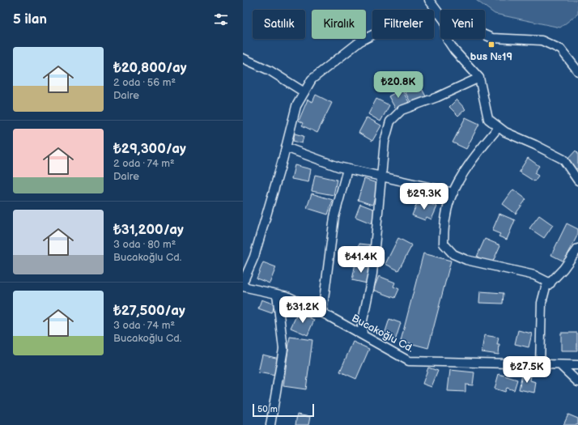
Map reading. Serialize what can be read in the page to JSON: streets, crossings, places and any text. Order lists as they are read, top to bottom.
{
  "streets": {
    "street": ["Bucakoğlu Cd."]
  },
  "places": {
    "transit": ["bus №19"]
  },
  "scale_bar": "50 m",
  "page": {
    "heading": "5 ilan",
    "chip": [
      "Satılık",
      "Kiralık",
      "Filtreler",
      "Yeni"
    ],
    "list": [
      {
        "name": "₺20,800/ay",
        "note": "2 oda · 56 m² · Daire"
      },
      {
        "name": "₺29,300/ay",
        "note": "2 oda · 74 m² · Daire"
      },
      {
        "name": "₺31,200/ay",
        "note": "3 oda · 80 m² · Bucakoğlu Cd."
      },
      {
        "name": "₺27,500/ay",
        "note": "3 oda · 74 m² · Bucakoğlu Cd."
      }
    ],
    "price": [
      "₺20.8K",
      "₺29.3K",
      "₺41.4K",
      "₺31.2K",
      "₺27.5K"
    ],
    "scale": "50 m"
  }
}
